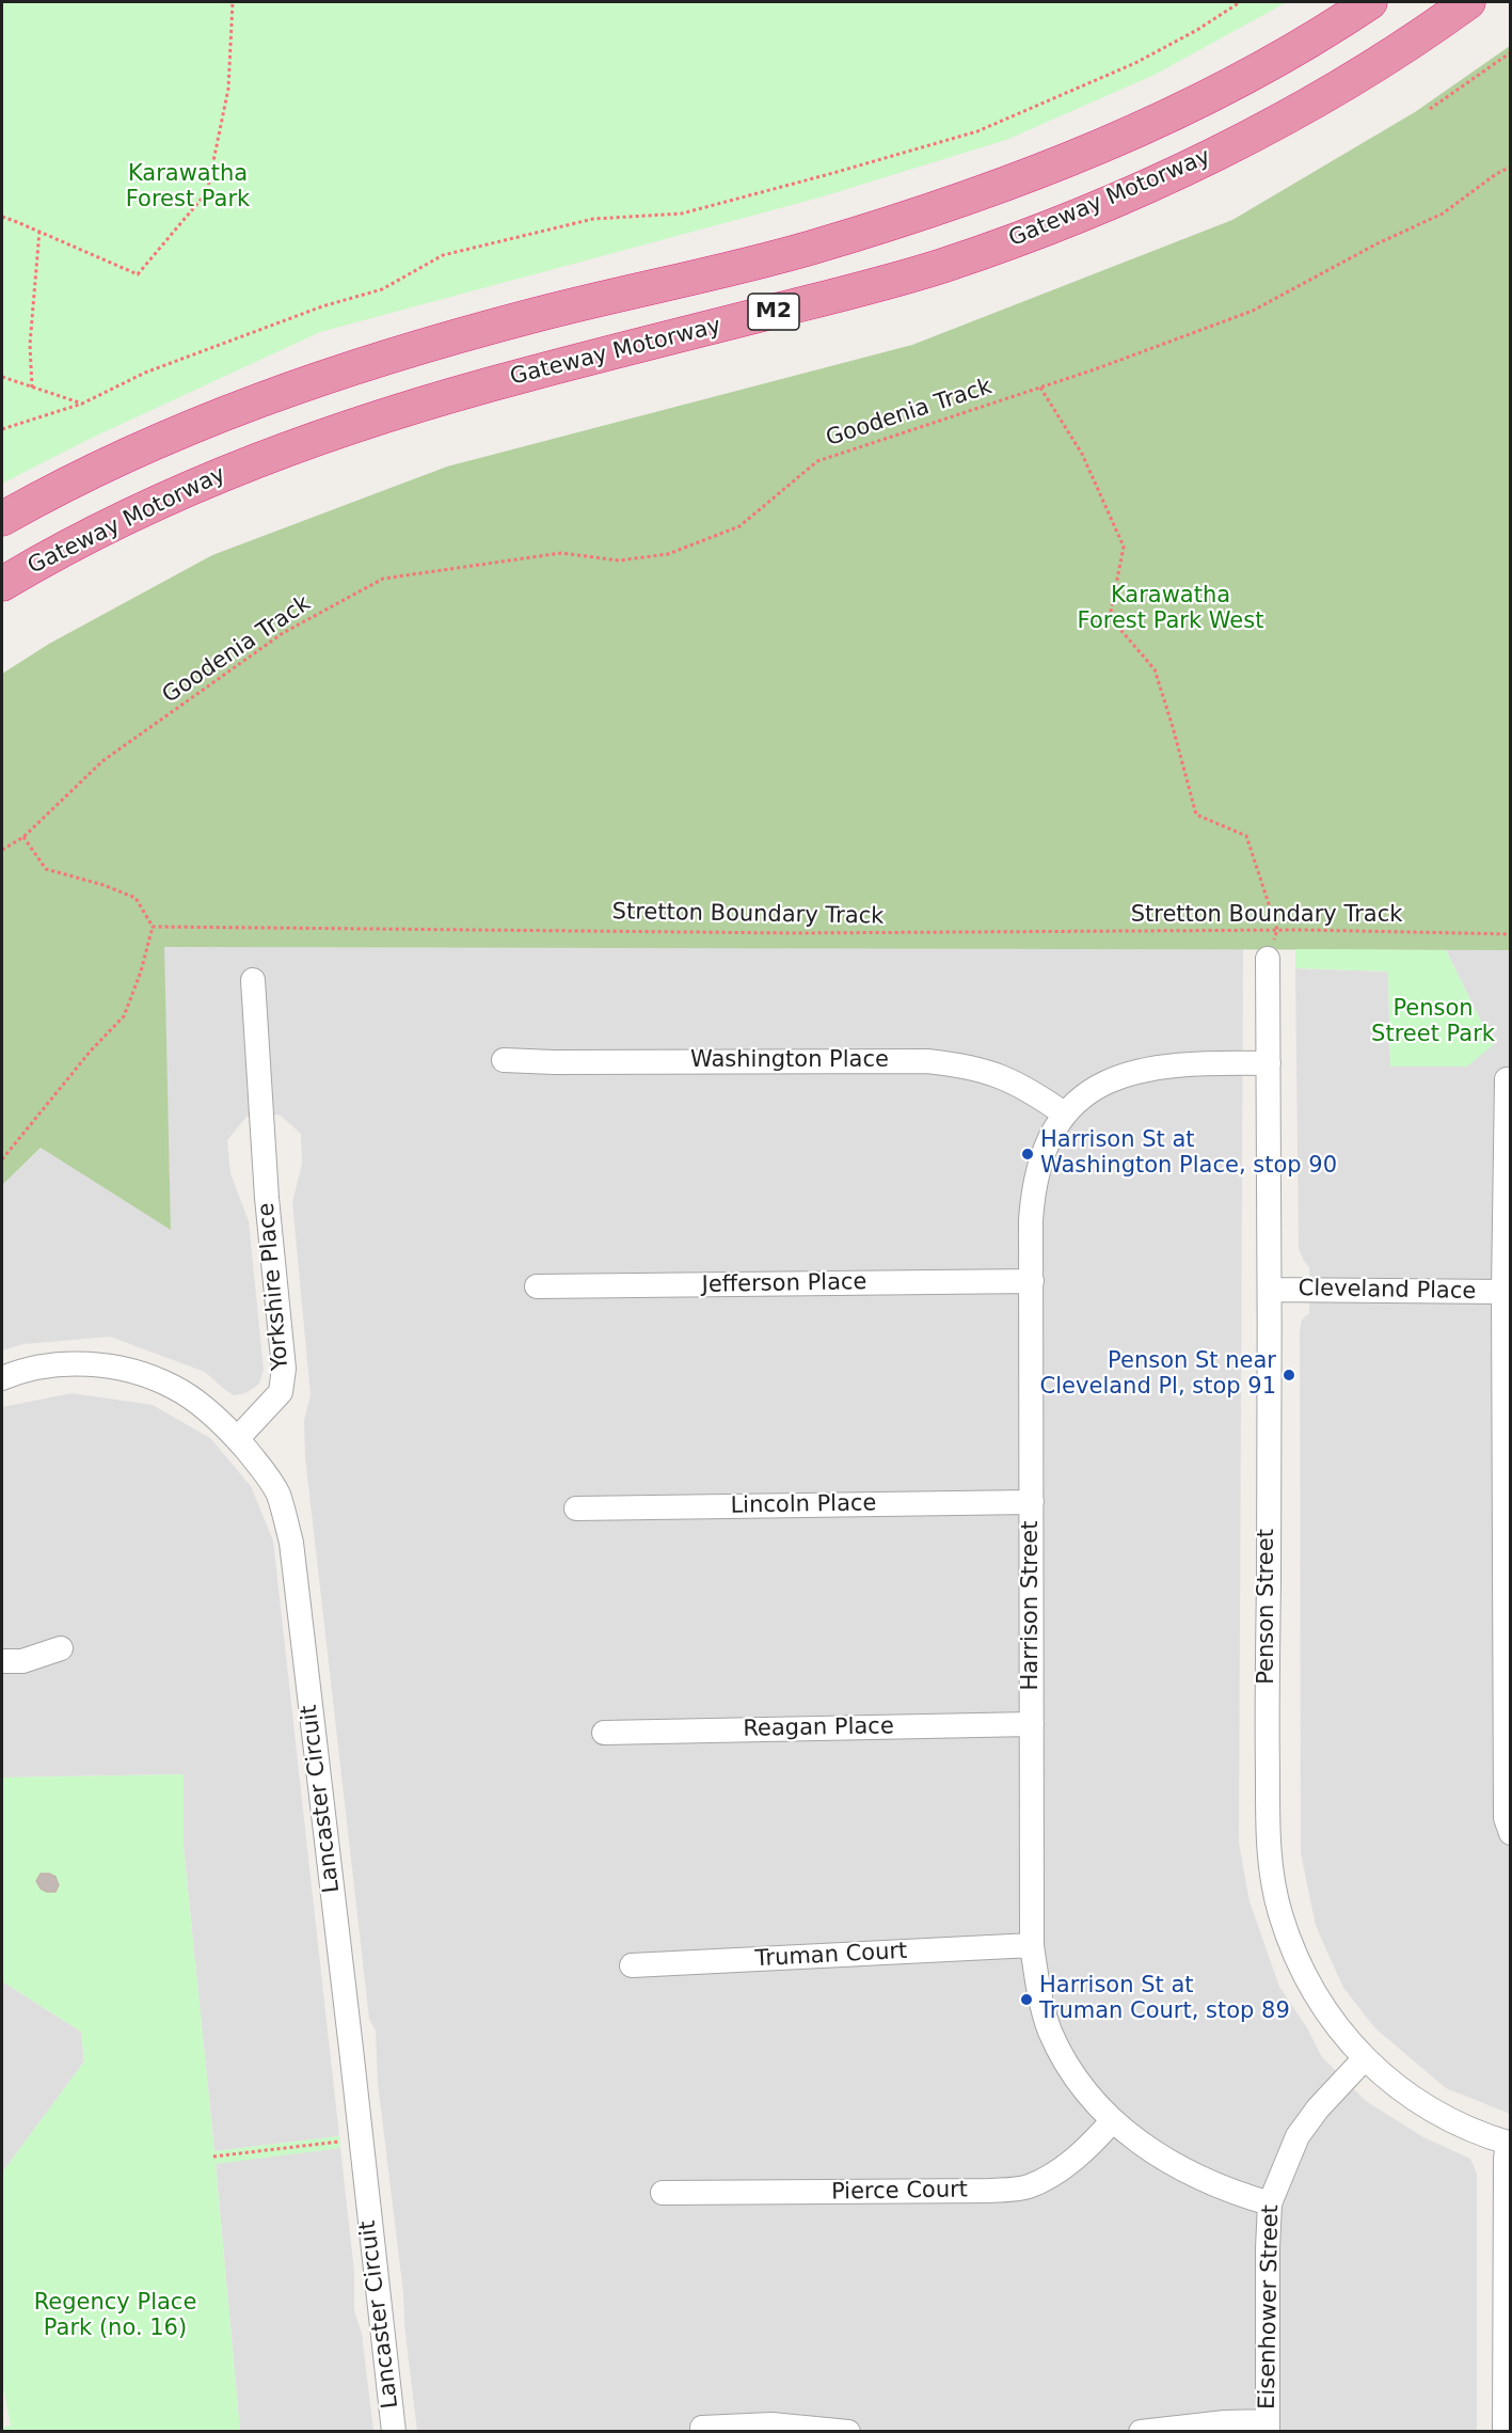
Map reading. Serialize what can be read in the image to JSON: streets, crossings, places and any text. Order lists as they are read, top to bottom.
{
  "streets": {
    "highway": ["Gateway Motorway", "M2"],
    "street": [
      "Washington Place",
      "Jefferson Place",
      "Yorkshire Place",
      "Cleveland Place",
      "Lincoln Place",
      "Harrison Street",
      "Penson Street",
      "Reagan Place",
      "Lancaster Circuit",
      "Truman Court",
      "Pierce Court",
      "Eisenhower Street"
    ],
    "path": ["Goodenia Track", "Stretton Boundary Track"]
  },
  "crossings": [
    ["Washington Place", "Harrison Street"],
    ["Jefferson Place", "Harrison Street"],
    ["Yorkshire Place", "Lancaster Circuit"],
    ["Cleveland Place", "Penson Street"],
    ["Lincoln Place", "Harrison Street"],
    ["Harrison Street", "Penson Street"],
    ["Harrison Street", "Reagan Place"],
    ["Harrison Street", "Truman Court"],
    ["Harrison Street", "Pierce Court"],
    ["Harrison Street", "Eisenhower Street"],
    ["Penson Street", "Eisenhower Street"]
  ],
  "parks": [
    "Karawatha Forest Park",
    "Karawatha Forest Park West",
    "Penson Street Park",
    "Regency Place Park (no. 16)"
  ],
  "places": ["Harrison St at Washington Place, stop 90", "Penson St near Cleveland Pl, stop 91", "Harrison St at Truman Court, stop 89"]
}
